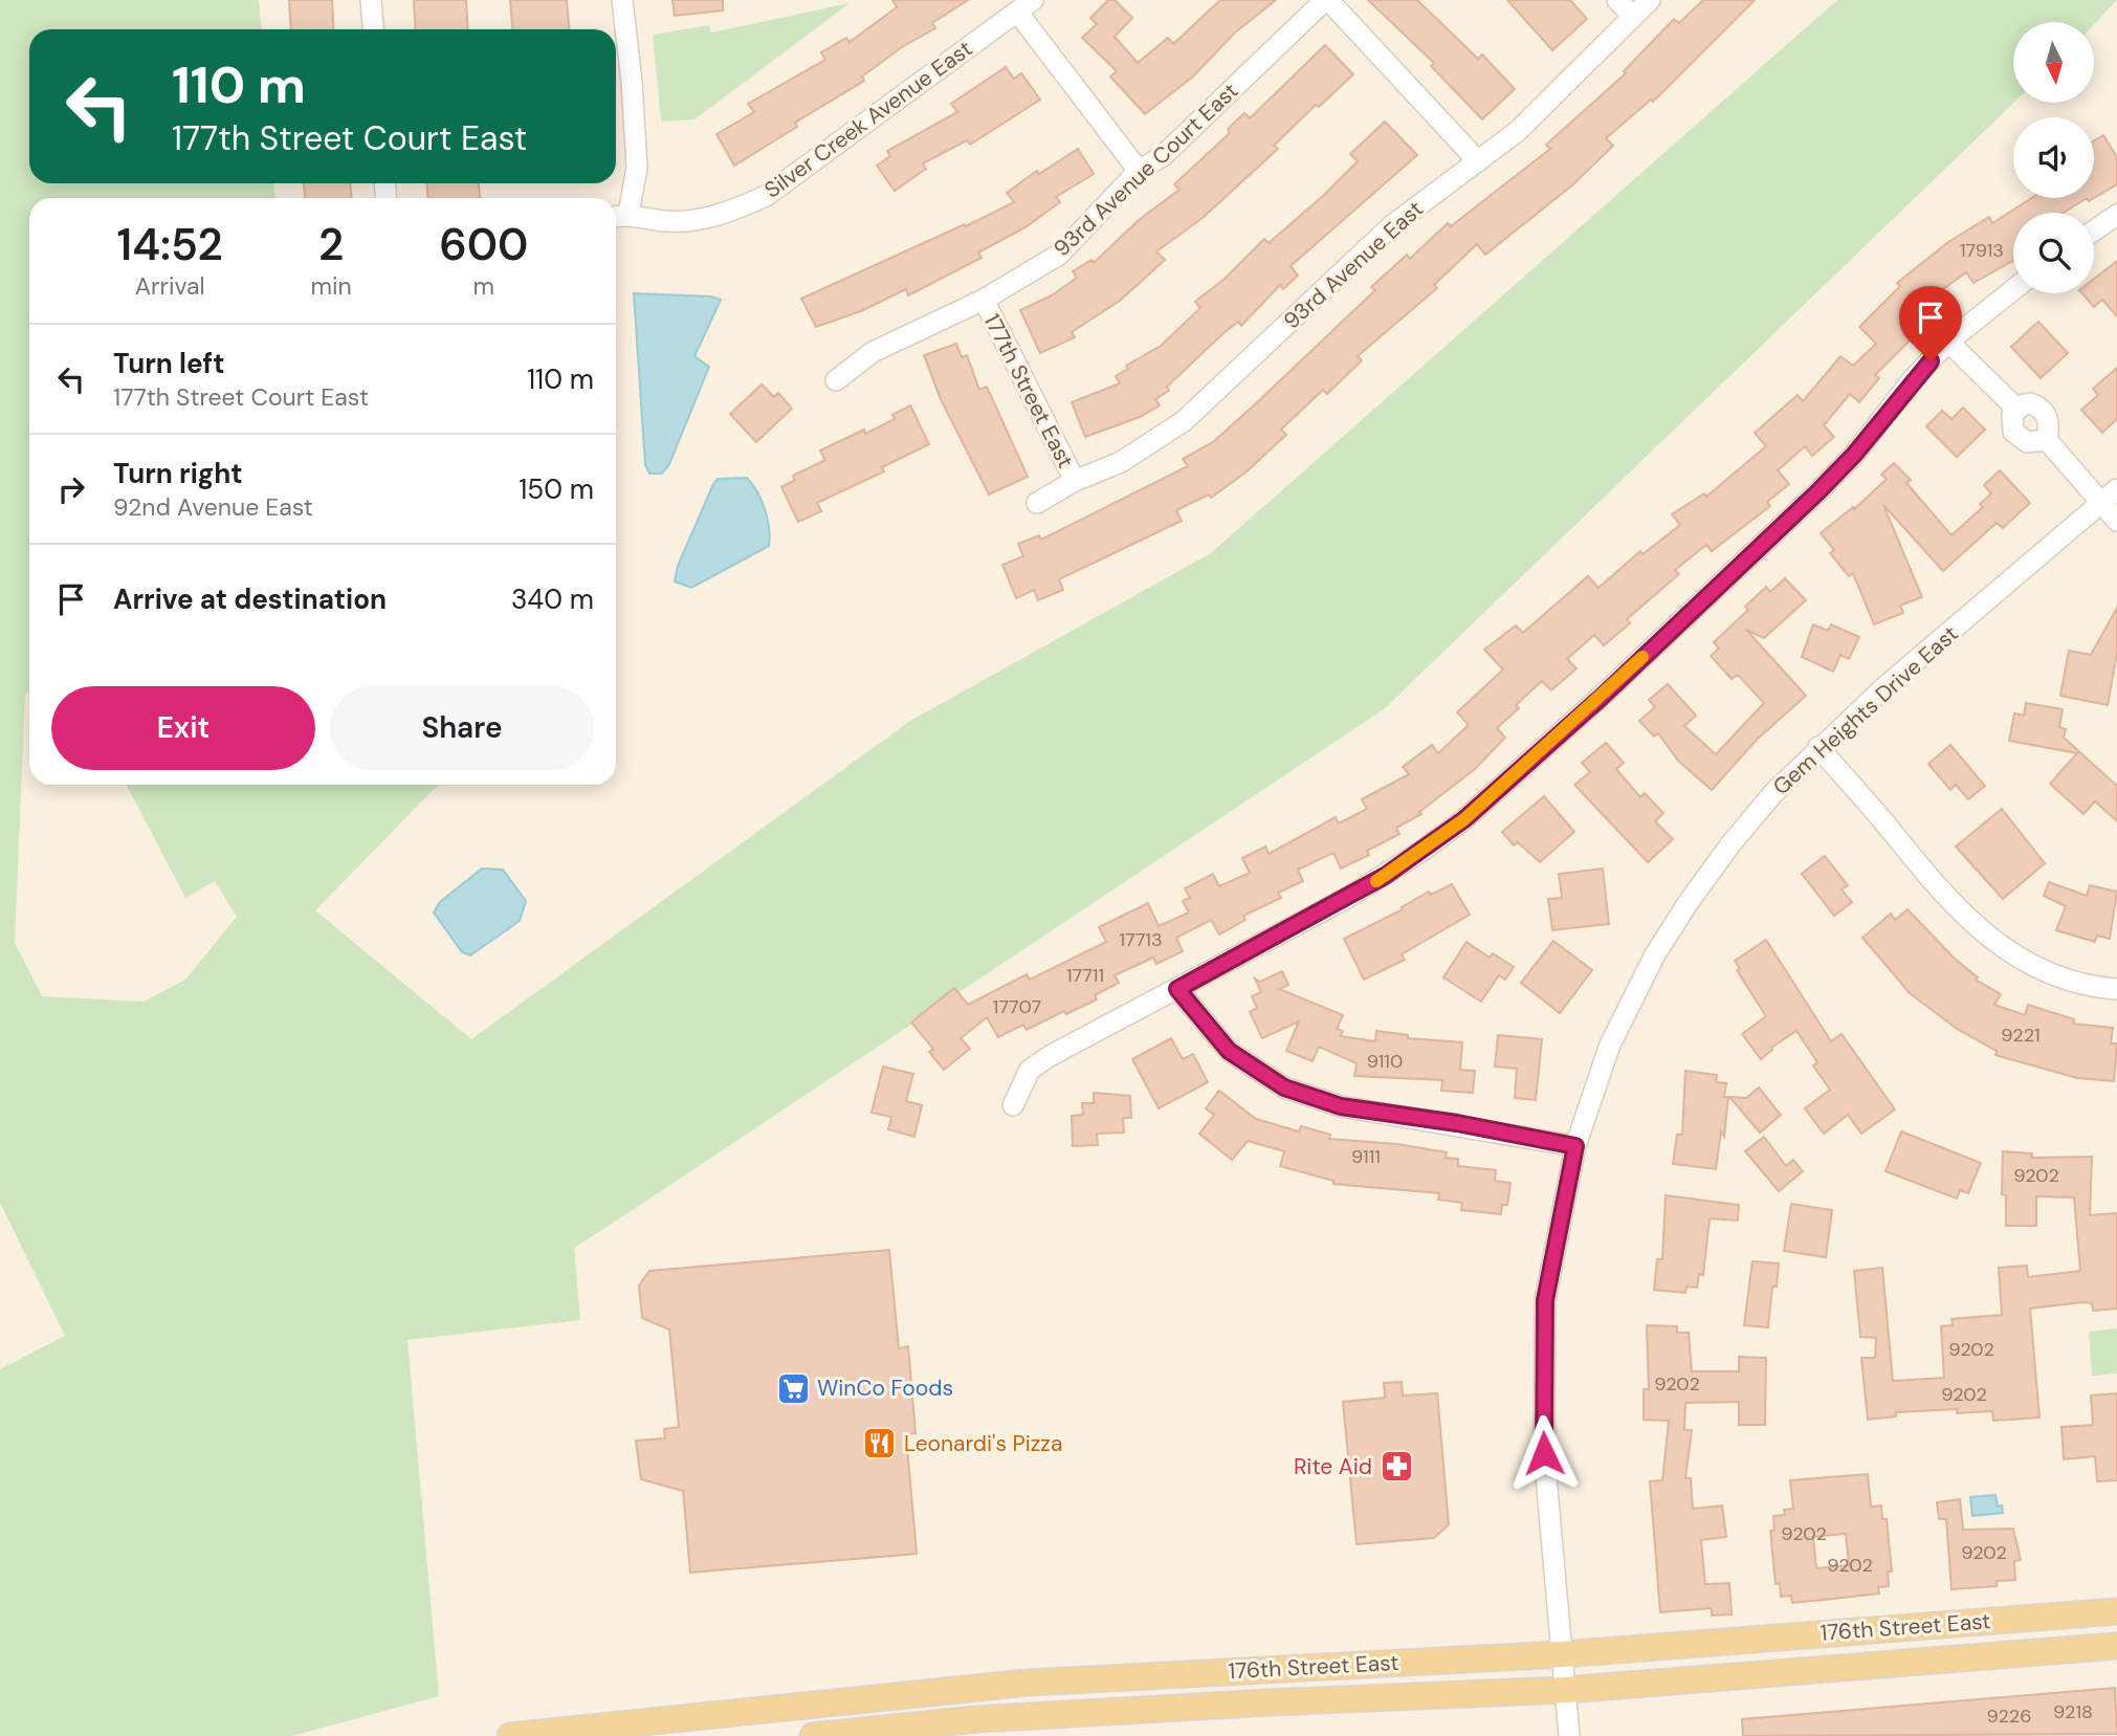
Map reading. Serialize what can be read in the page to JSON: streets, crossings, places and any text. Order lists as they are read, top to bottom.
{
  "streets": {
    "main road": ["176th Street East"],
    "street": [
      "Silver Creek Avenue East",
      "93rd Avenue Court East",
      "93rd Avenue East",
      "177th Street East",
      "Gem Heights Drive East"
    ]
  },
  "crossings": [
    ["93rd Avenue Court East", "177th Street East"],
    ["93rd Avenue East", "177th Street East"],
    ["Gem Heights Drive East", "176th Street East"]
  ],
  "places": {
    "supermarket": ["WinCo Foods"],
    "restaurant": ["Leonardi's Pizza"],
    "pharmacy": ["Rite Aid"]
  },
  "house_numbers": [
    "17913",
    "17713",
    "17711",
    "17707",
    "9221",
    "9110",
    "9111",
    "9202",
    "9202",
    "9202",
    "9202",
    "9202",
    "9202",
    "9202",
    "9218",
    "9226"
  ],
  "north": "bottom",
  "page": {
    "turn": ["110 m", "177th Street Court East"],
    "eta": [
      "14:52",
      "Arrival",
      "2",
      "min",
      "600",
      "m"
    ],
    "list": [
      {
        "name": "Turn left",
        "note": "177th Street Court East",
        "value": "110 m"
      },
      {
        "name": "Turn right",
        "note": "92nd Avenue East",
        "value": "150 m"
      },
      {
        "name": "Arrive at destination",
        "value": "340 m"
      }
    ],
    "buttons": ["Exit", "Share"]
  }
}
